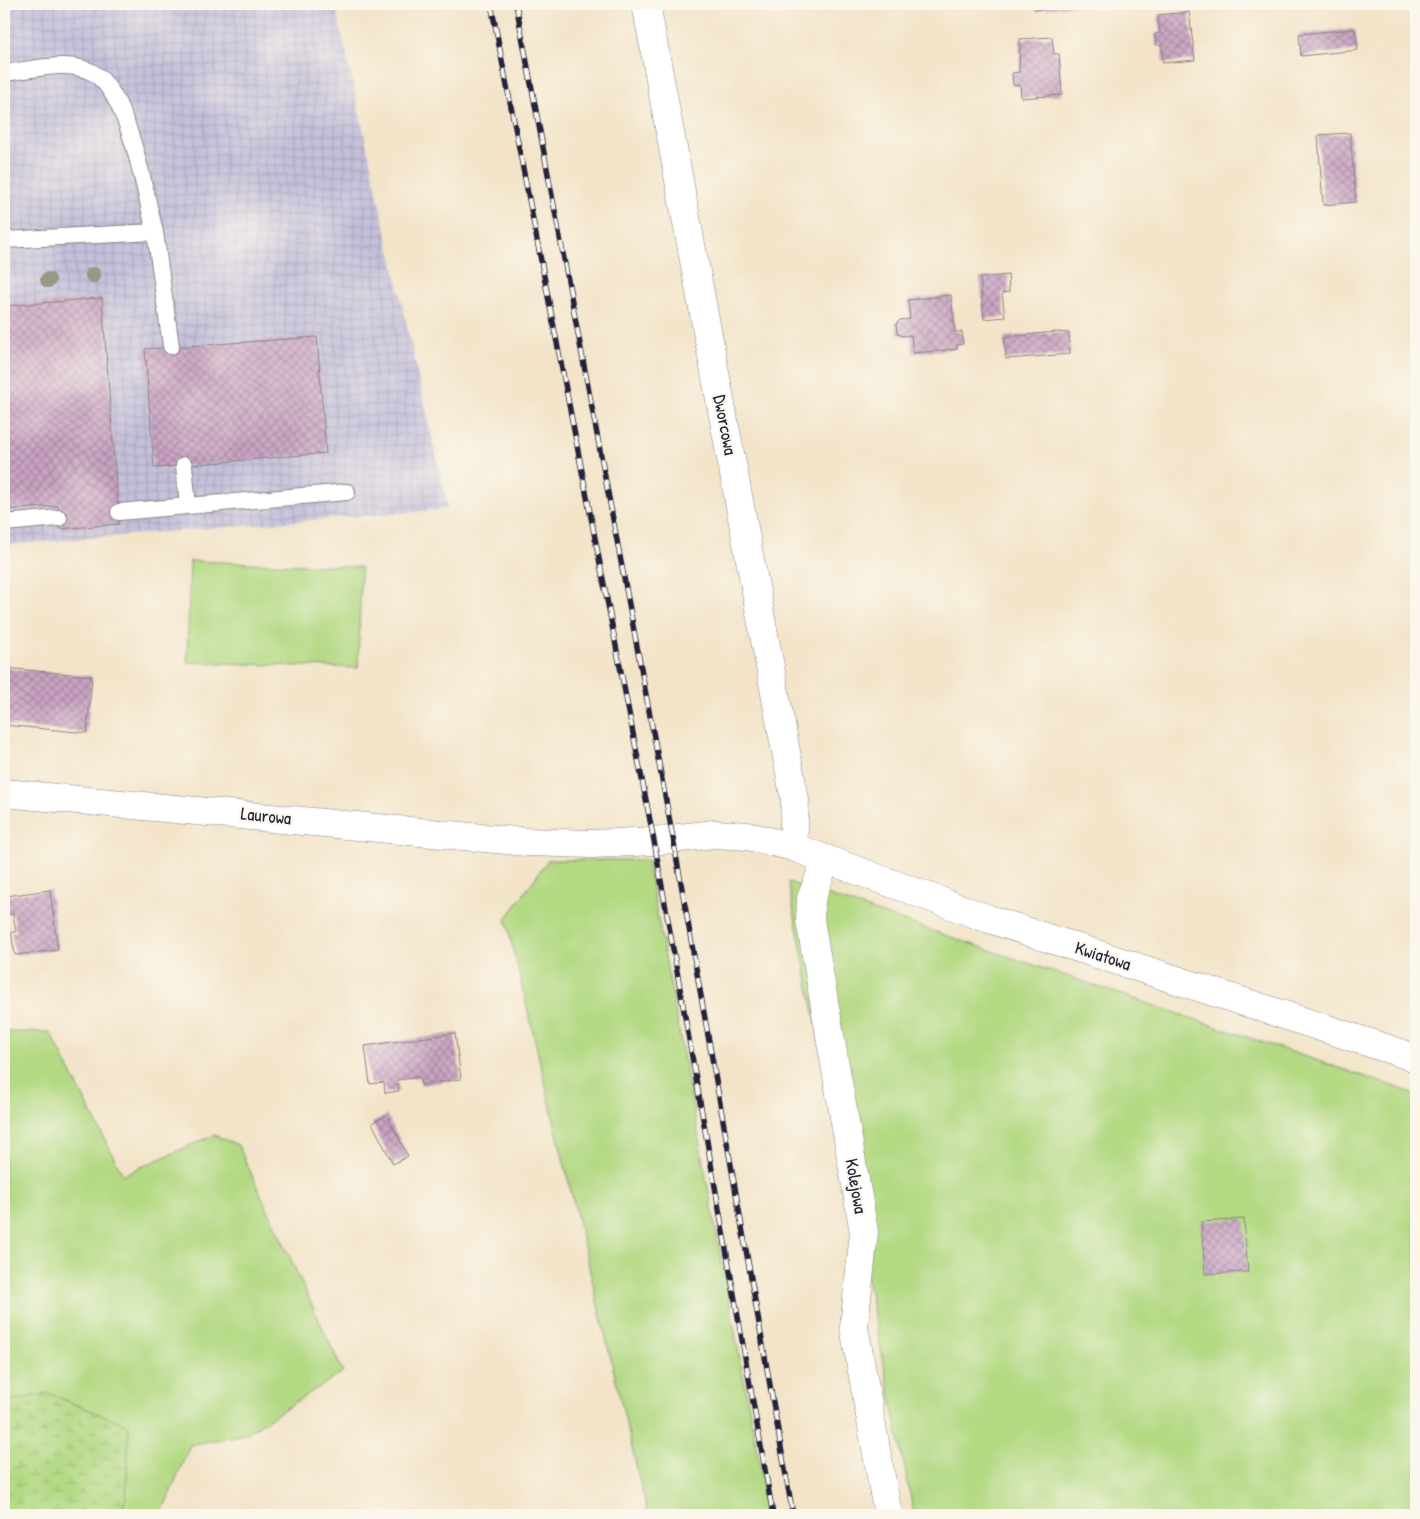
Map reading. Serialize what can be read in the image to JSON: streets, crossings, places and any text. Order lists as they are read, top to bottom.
{
  "streets": {
    "street": [
      "Dworcowa",
      "Laurowa",
      "Kwiatowa",
      "Kolejowa"
    ]
  },
  "crossings": [
    ["Dworcowa", "Laurowa"],
    ["Dworcowa", "Kwiatowa"],
    ["Laurowa", "Kwiatowa"],
    ["Kwiatowa", "Kolejowa"]
  ]
}
